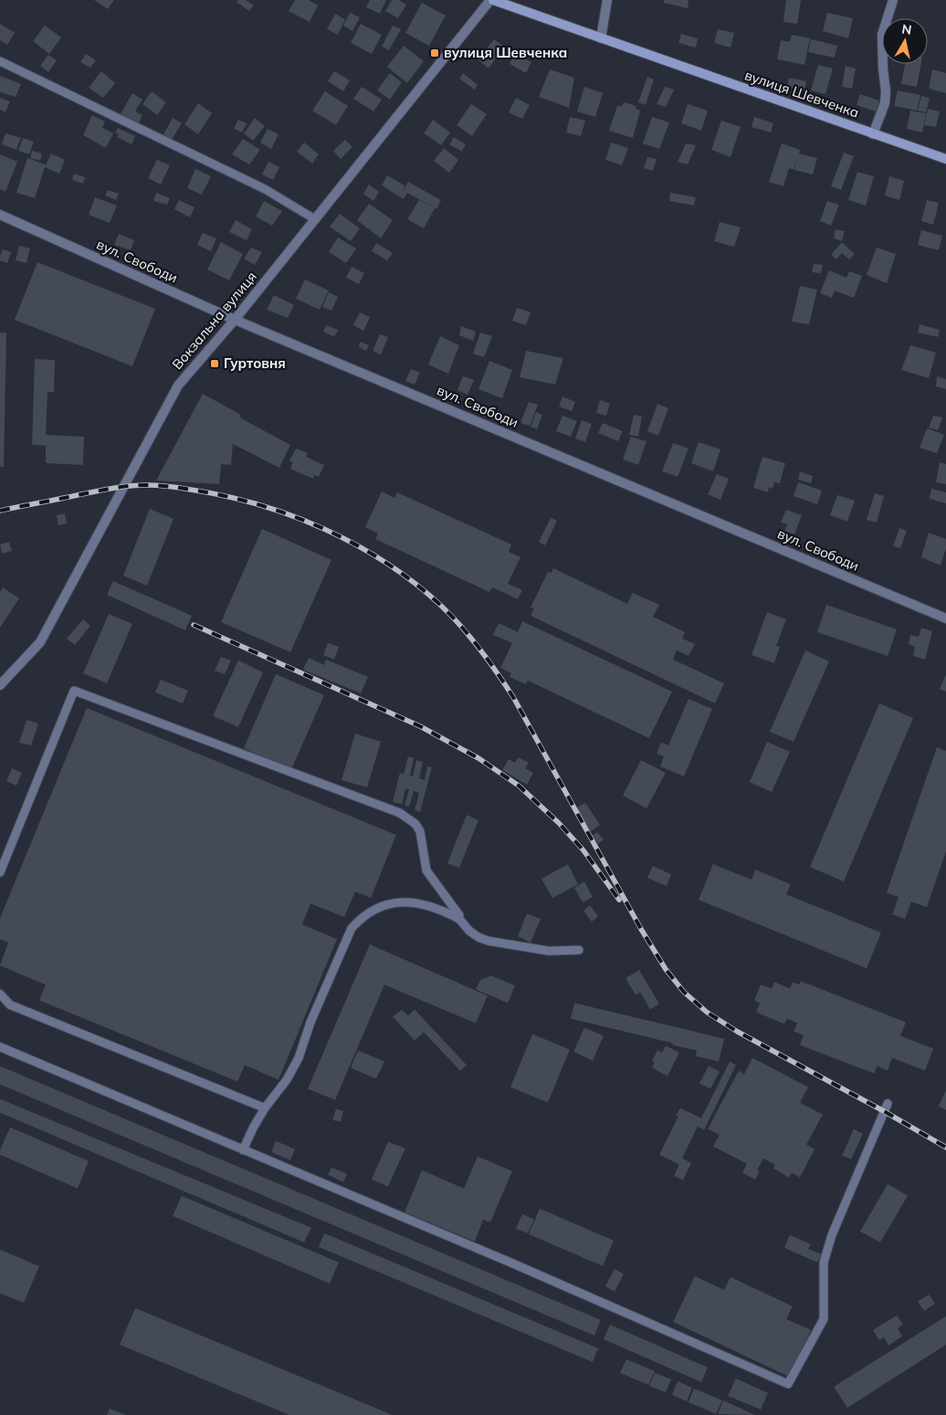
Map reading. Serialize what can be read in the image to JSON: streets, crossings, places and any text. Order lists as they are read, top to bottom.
{
  "streets": {
    "street": ["вулиця Шевченка", "вул. Свободи", "Вокзальна вулиця"]
  },
  "crossings": [
    ["вулиця Шевченка", "Вокзальна вулиця"],
    ["вул. Свободи", "Вокзальна вулиця"]
  ],
  "places": {
    "transit": ["вулиця Шевченка", "Гуртовня"]
  },
  "north": "top"
}
